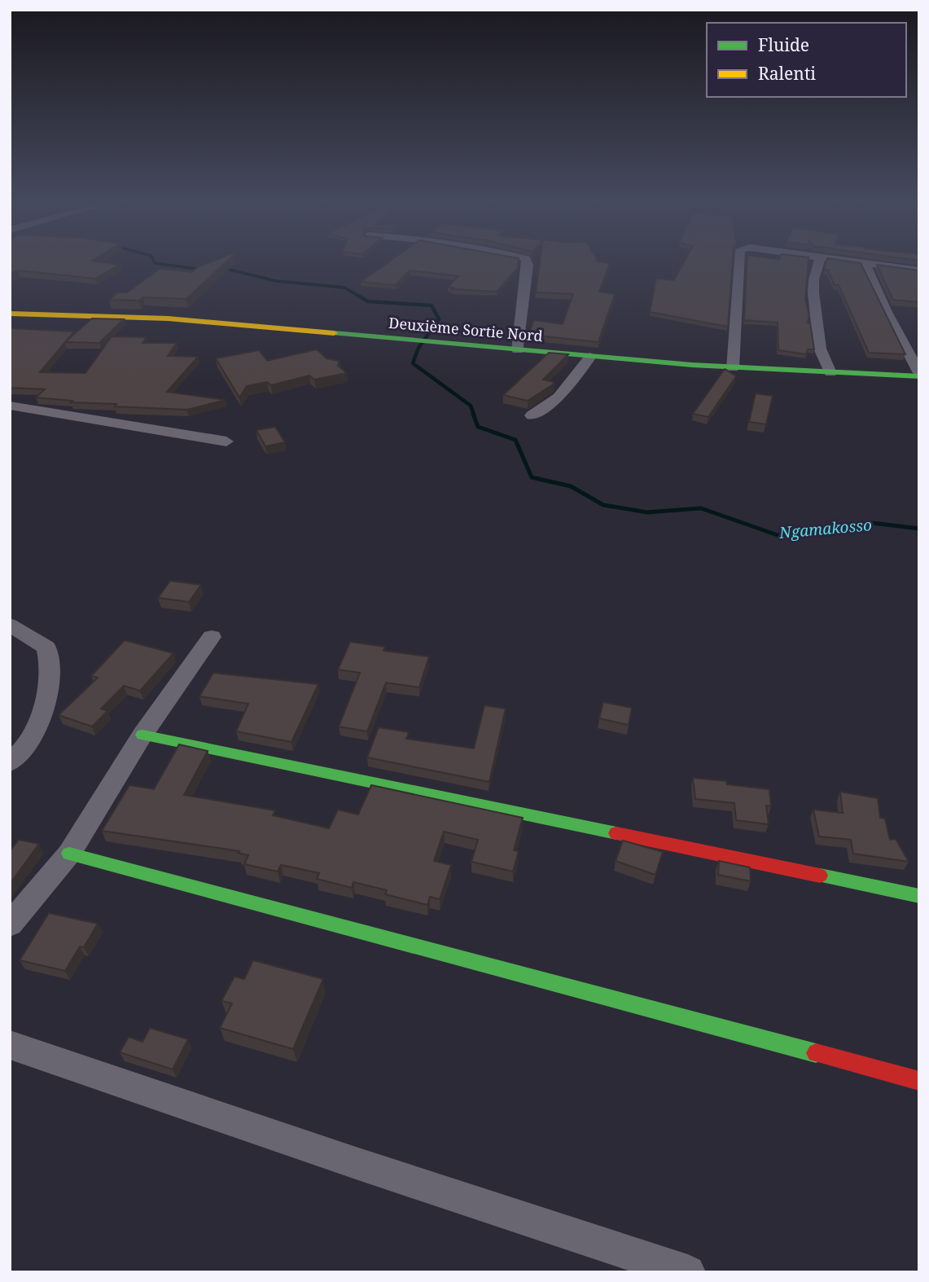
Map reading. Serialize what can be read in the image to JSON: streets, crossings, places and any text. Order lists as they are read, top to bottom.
{
  "streets": {
    "main road": ["Deuxième Sortie Nord"]
  },
  "water": ["Ngamakosso"],
  "legend": ["Fluide", "Ralenti"]
}
